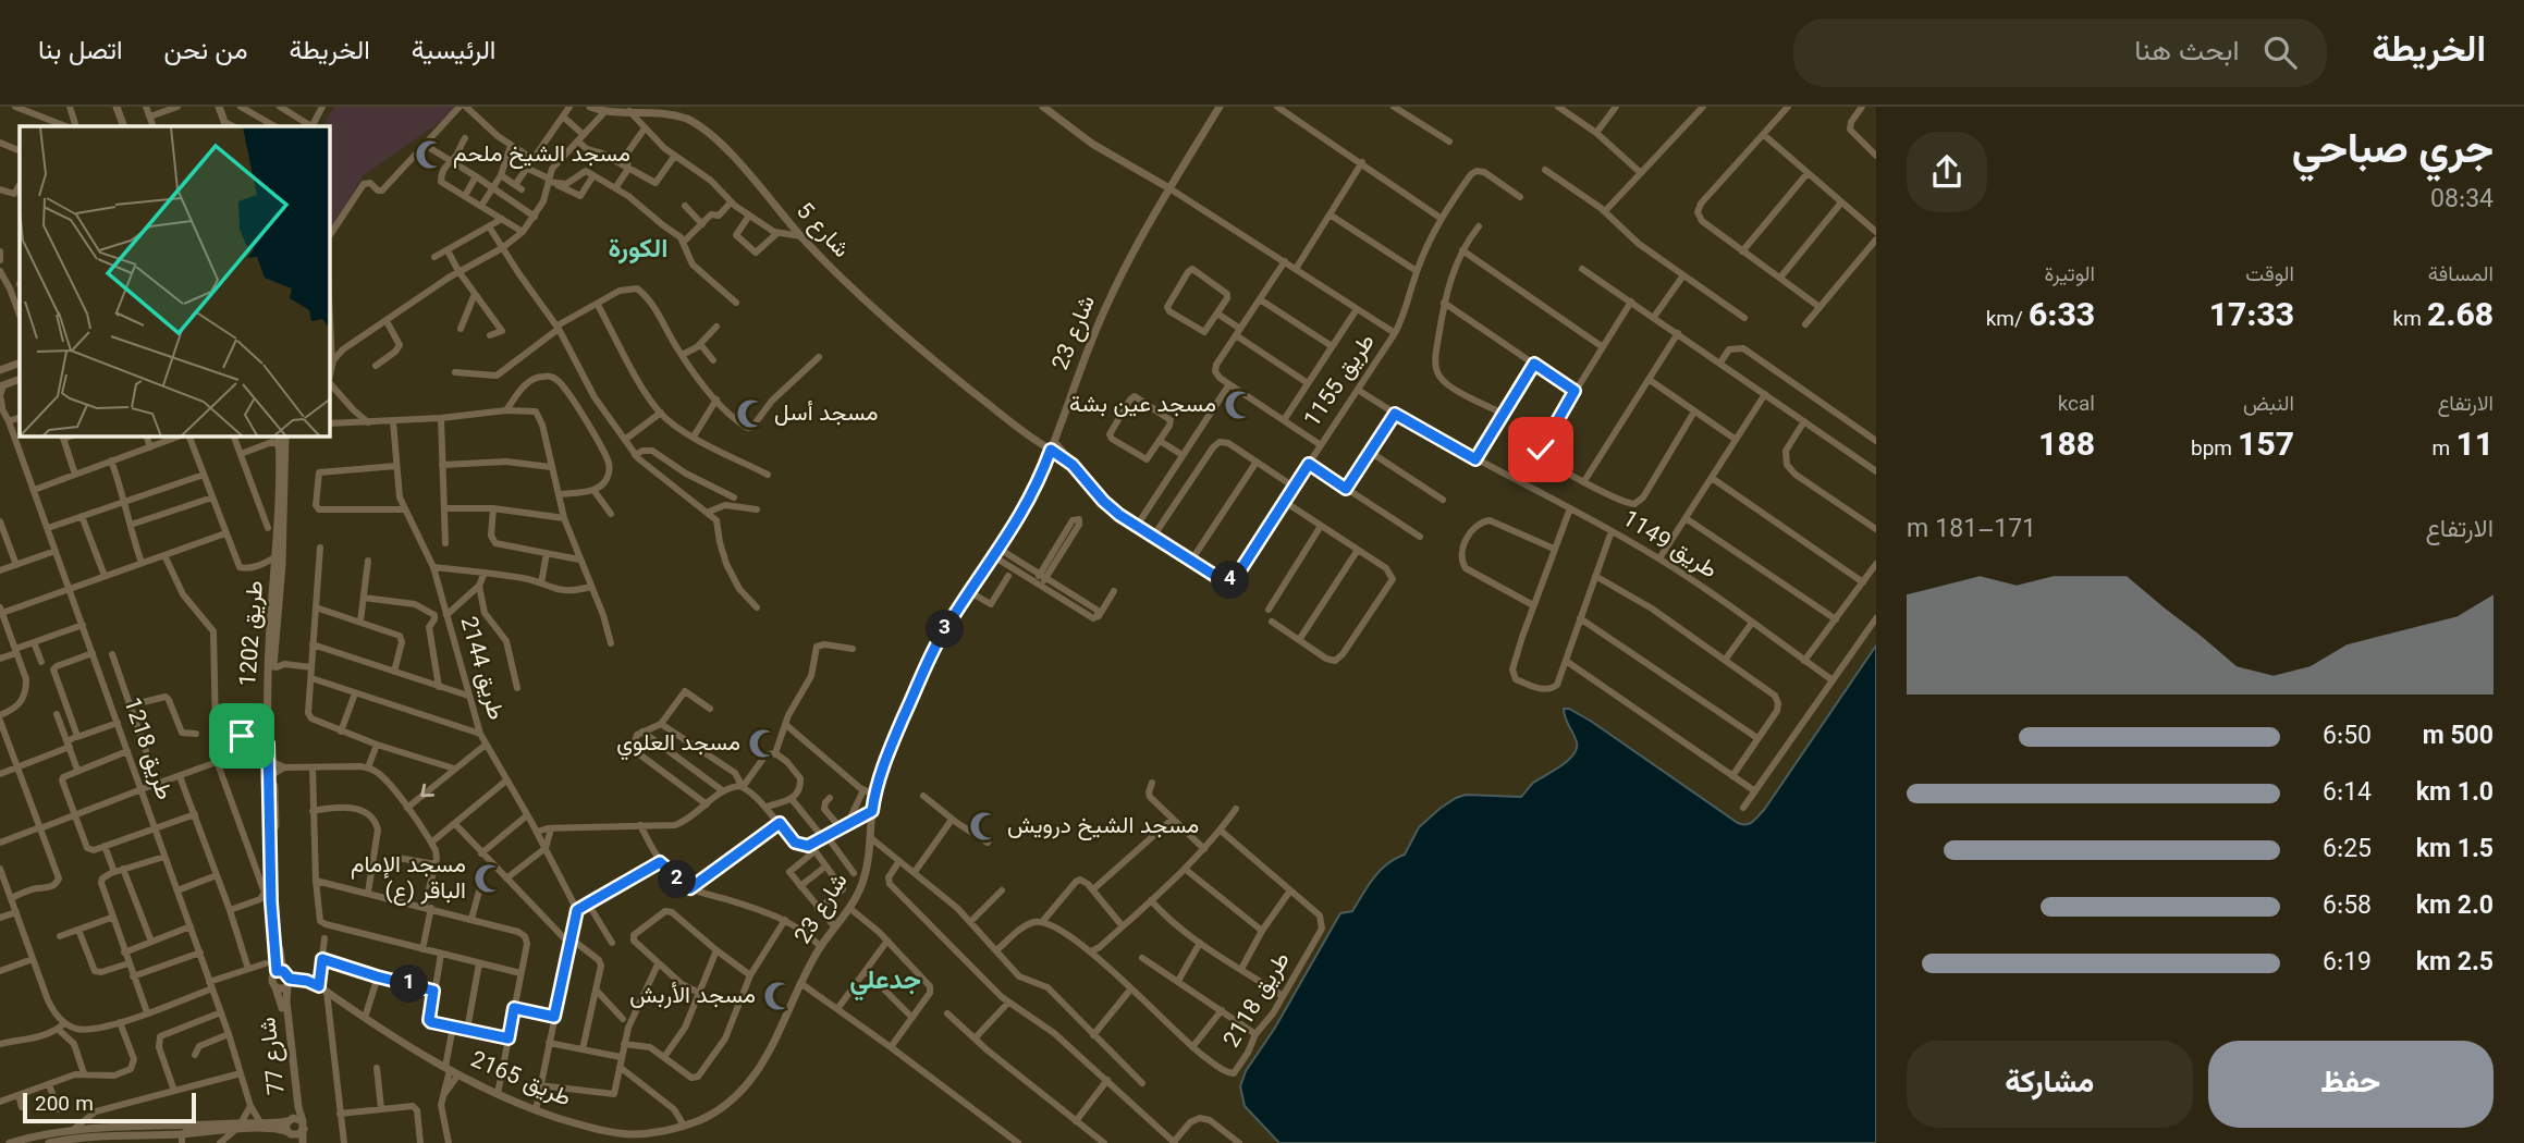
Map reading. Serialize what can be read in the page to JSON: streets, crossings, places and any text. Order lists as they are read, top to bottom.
{
  "streets": {
    "street": [
      "شارع 5",
      "شارع 23",
      "طريق 1155",
      "طريق 1149",
      "طريق 1202",
      "طريق 2144",
      "طريق 1218",
      "طريق 2118",
      "شارع 77",
      "طريق 2165"
    ]
  },
  "crossings": [
    ["شارع 5", "شارع 23"],
    ["شارع 5", "طريق 1155"],
    ["شارع 23", "طريق 1155"],
    ["شارع 23", "طريق 2165"],
    ["طريق 1155", "طريق 1149"],
    ["طريق 1202", "شارع 77"],
    ["شارع 77", "طريق 2165"]
  ],
  "districts": ["الكورة", "جدعلي"],
  "places": {
    "mosque": [
      "مسجد الشيخ ملحم",
      "مسجد عين بشة",
      "مسجد أسل",
      "مسجد العلوي",
      "مسجد الشيخ درويش",
      "مسجد الإمام الباقر (ع)",
      "مسجد الأربش"
    ]
  },
  "scale_bar": "200 m",
  "page": {
    "header": "الخريطة",
    "search": "ابحث هنا",
    "nav": [
      "الرئيسية",
      "الخريطة",
      "من نحن",
      "اتصل بنا"
    ],
    "heading": ["جري صباحي", "08:34"],
    "stats": [
      ["المسافة", "2.68 km"],
      ["الوقت", "17:33"],
      ["الوتيرة", "6:33 /km"],
      ["الارتفاع", "11 m"],
      ["النبض", "157 bpm"],
      ["kcal", "188"]
    ],
    "chart": ["الارتفاع", "171–181 m"],
    "pins": [
      "4",
      "3",
      "2",
      "1"
    ],
    "list": [
      {
        "name": "500 m",
        "note": "6:50"
      },
      {
        "name": "1.0 km",
        "note": "6:14"
      },
      {
        "name": "1.5 km",
        "note": "6:25"
      },
      {
        "name": "2.0 km",
        "note": "6:58"
      },
      {
        "name": "2.5 km",
        "note": "6:19"
      }
    ],
    "buttons": ["حفظ", "مشاركة"],
    "scale": "200 m"
  }
}
